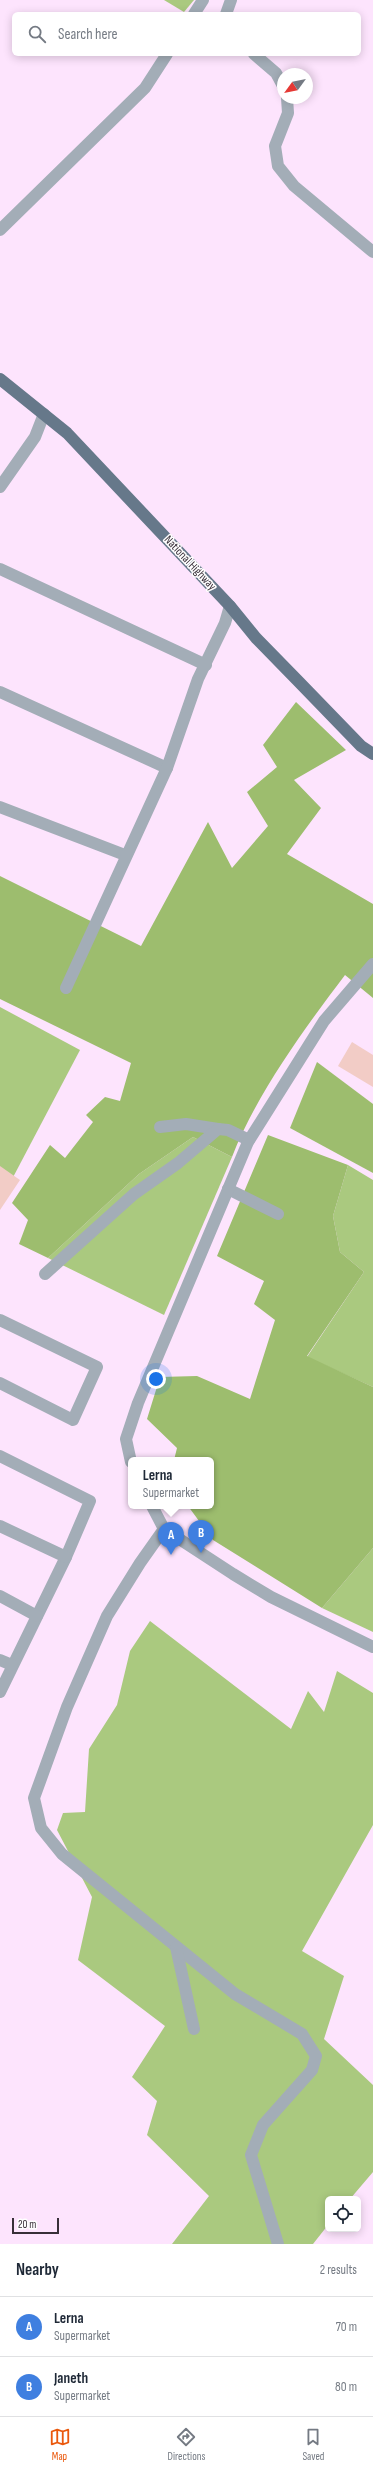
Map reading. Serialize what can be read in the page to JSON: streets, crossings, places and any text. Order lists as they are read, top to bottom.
{
  "streets": {
    "main road": ["National Highway"]
  },
  "scale_bar": "20 m",
  "north": "bottom left",
  "page": {
    "search": "Search here",
    "popup": ["Lerna", "Supermarket"],
    "pins": ["B", "A"],
    "scale": "20 m",
    "heading": ["Nearby", "2 results"],
    "list": [
      {
        "mark": "A",
        "name": "Lerna",
        "note": "Supermarket",
        "value": "70 m"
      },
      {
        "mark": "B",
        "name": "Janeth",
        "note": "Supermarket",
        "value": "80 m"
      }
    ],
    "nav": ["Map", "Directions", "Saved"]
  }
}
